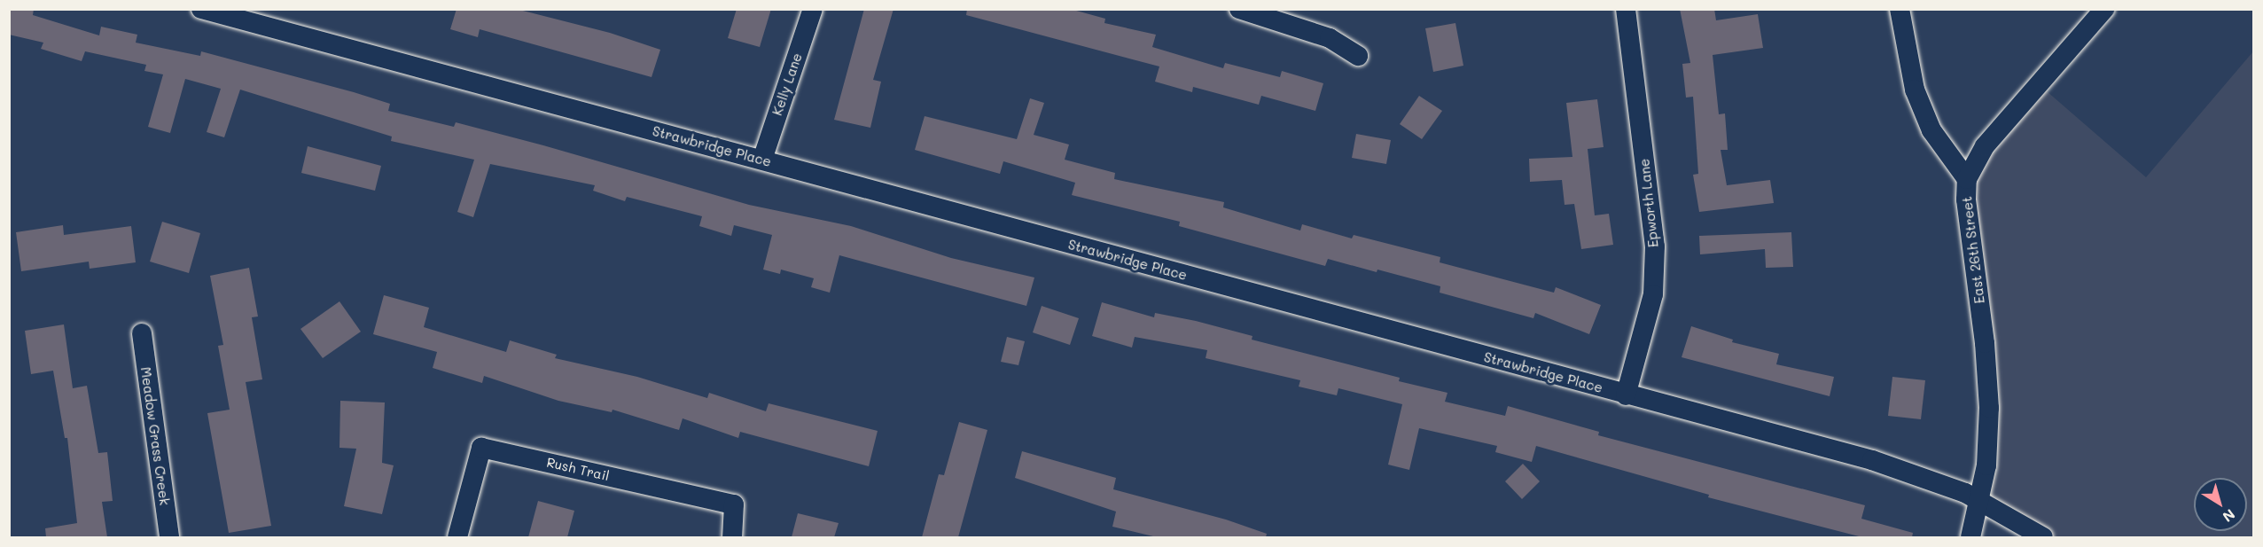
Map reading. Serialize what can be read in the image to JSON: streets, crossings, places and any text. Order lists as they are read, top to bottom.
{
  "streets": {
    "street": [
      "Kelly Lane",
      "Strawbridge Place",
      "Epworth Lane",
      "East 26th Street",
      "Meadow Grass Creek",
      "Rush Trail"
    ]
  },
  "crossings": [
    ["Kelly Lane", "Strawbridge Place"],
    ["Strawbridge Place", "Epworth Lane"],
    ["Strawbridge Place", "East 26th Street"]
  ],
  "north": "bottom right"
}
